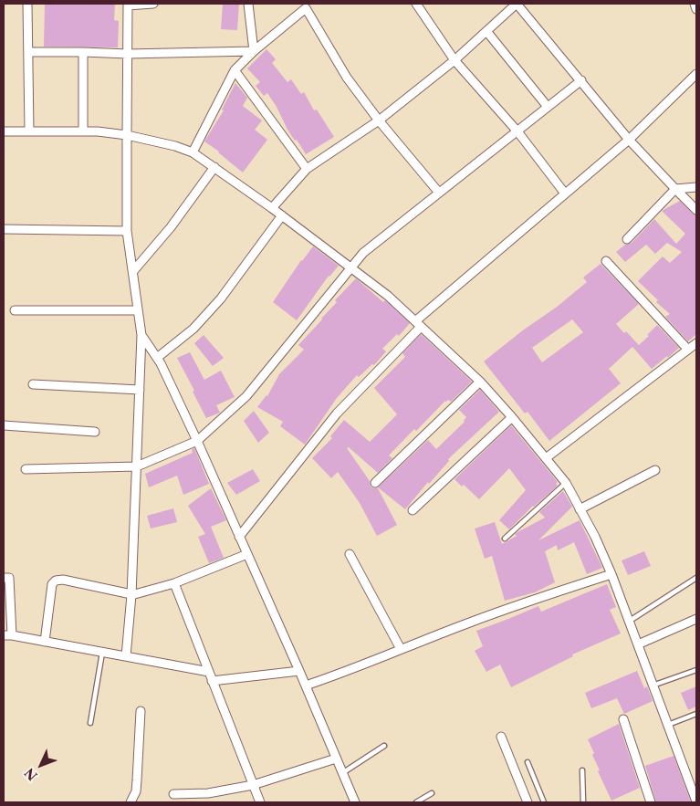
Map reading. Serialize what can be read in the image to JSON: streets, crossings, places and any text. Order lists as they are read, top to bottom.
{
  "north": "bottom left"
}
